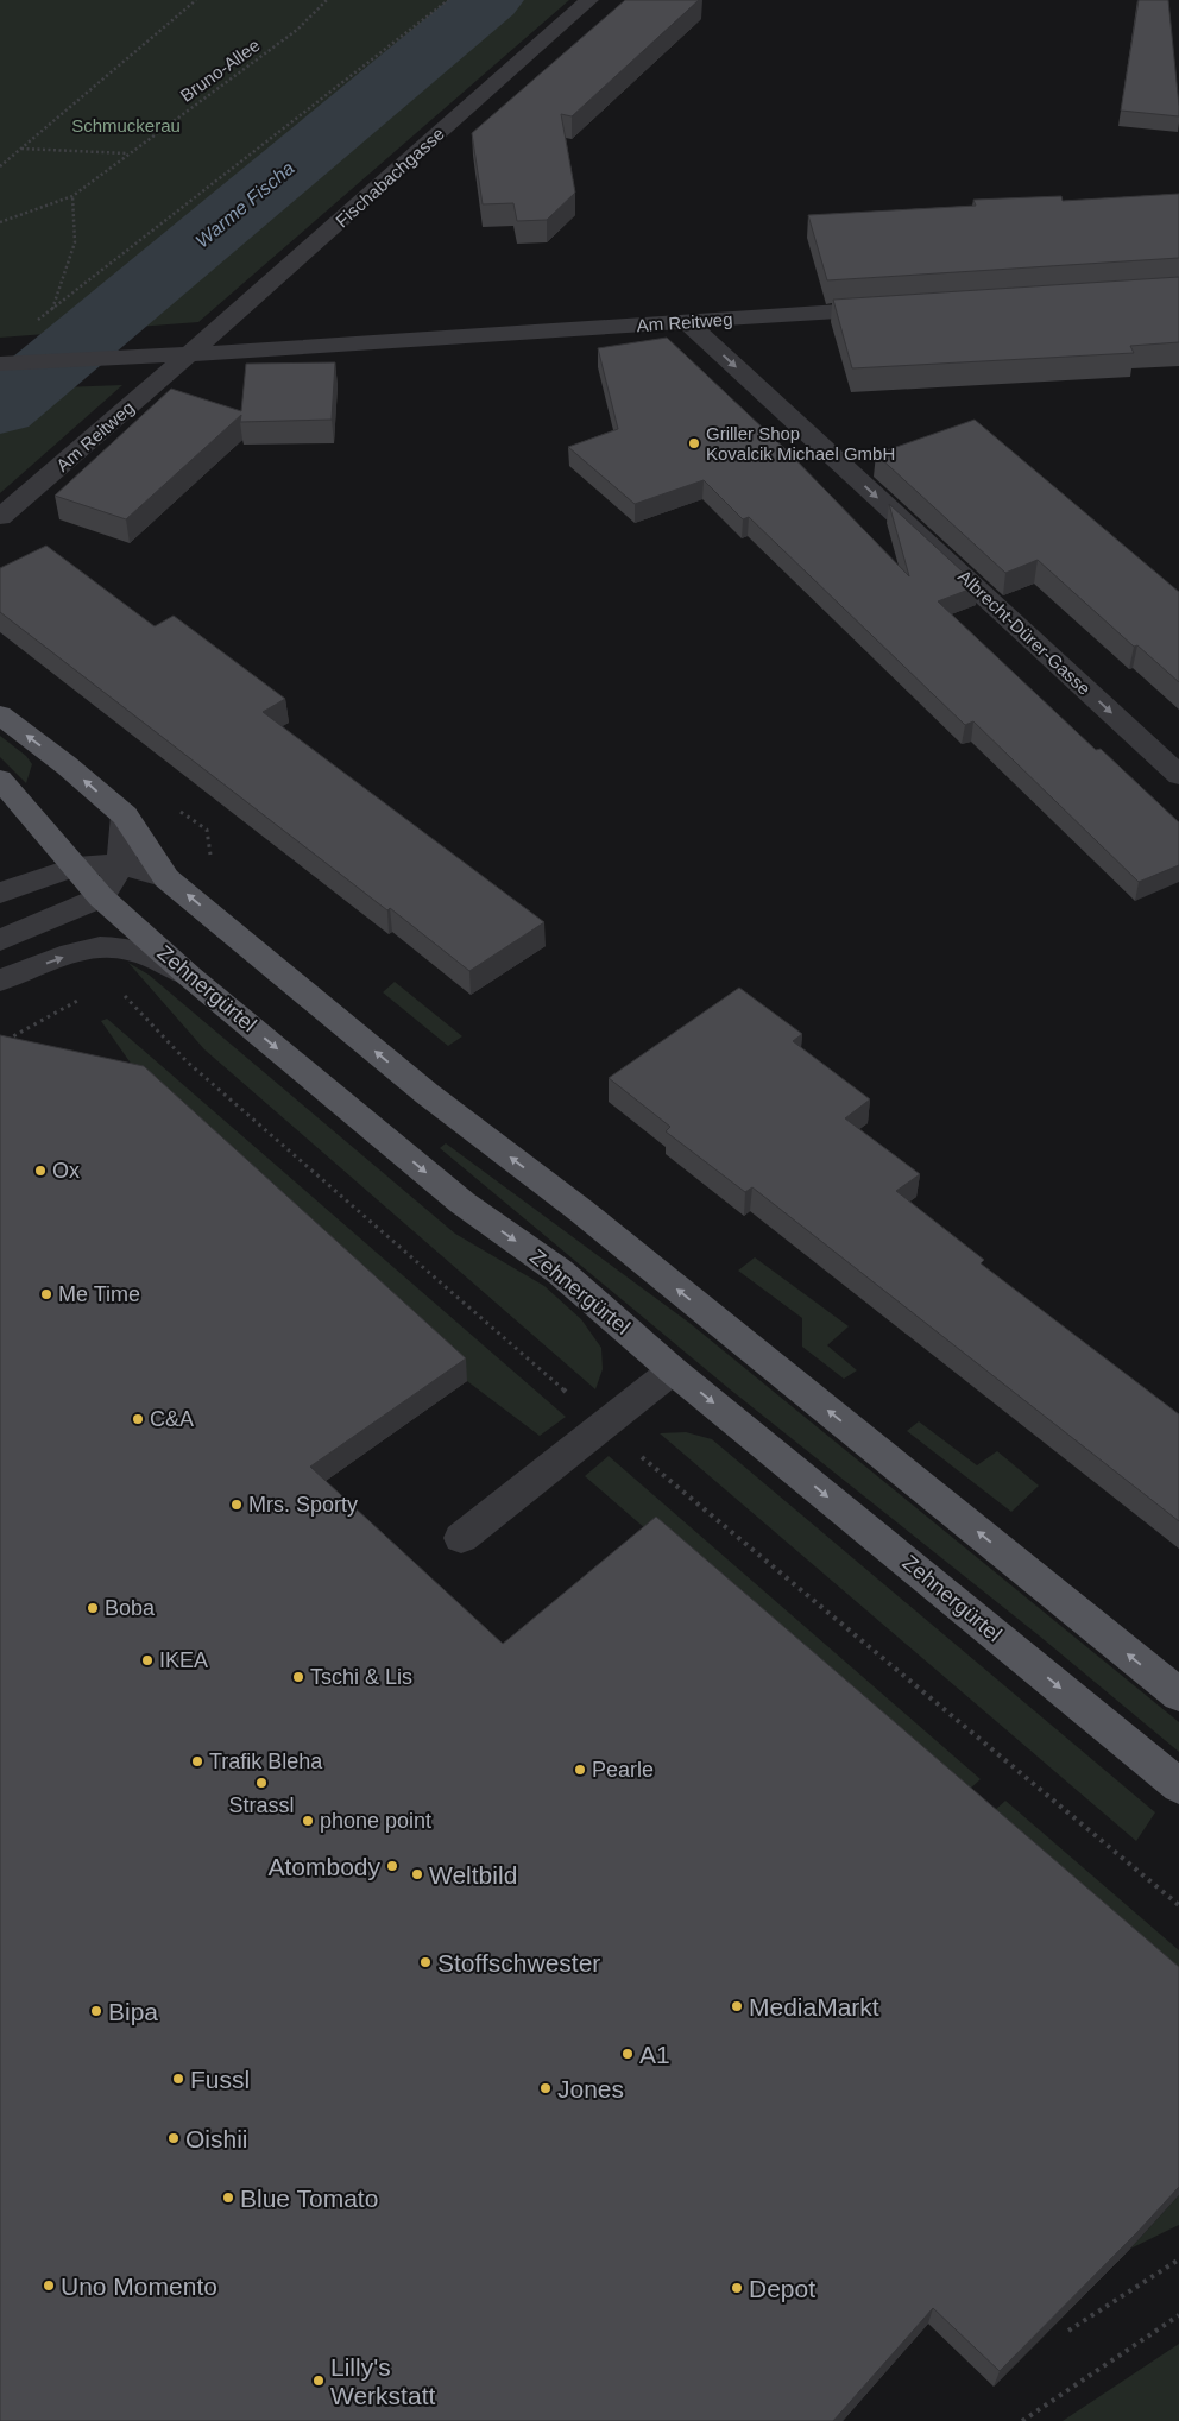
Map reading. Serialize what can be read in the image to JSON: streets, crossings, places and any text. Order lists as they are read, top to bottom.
{
  "streets": {
    "main road": ["Zehnergürtel"],
    "street": ["Fischabachgasse", "Am Reitweg", "Albrecht-Dürer-Gasse"],
    "path": ["Bruno-Allee"]
  },
  "crossings": [
    ["Fischabachgasse", "Am Reitweg"],
    ["Am Reitweg", "Albrecht-Dürer-Gasse"]
  ],
  "one_way": ["Albrecht-Dürer-Gasse"],
  "water": ["Warme Fischa"],
  "parks": ["Schmuckerau"],
  "places": [
    "Griller Shop Kovalcik Michael GmbH",
    "Ox",
    "Me Time",
    "C&A",
    "Mrs. Sporty",
    "Boba",
    "IKEA",
    "Tschi & Lis",
    "Trafik Bleha",
    "Pearle",
    "Strassl",
    "phone point",
    "Atombody",
    "Weltbild",
    "Stoffschwester",
    "MediaMarkt",
    "Bipa",
    "A1",
    "Fussl",
    "Jones",
    "Oishii",
    "Blue Tomato",
    "Uno Momento",
    "Depot",
    "Lilly's Werkstatt"
  ]
}
